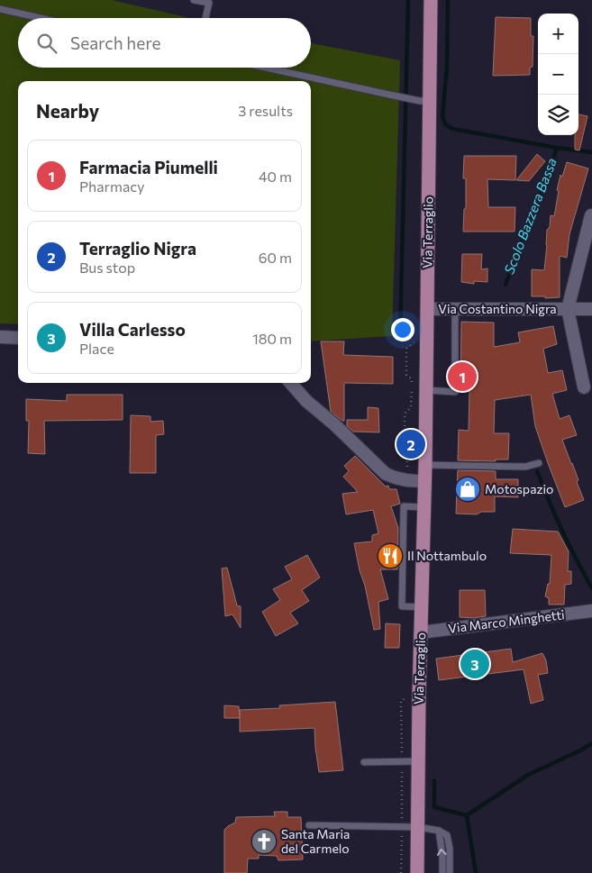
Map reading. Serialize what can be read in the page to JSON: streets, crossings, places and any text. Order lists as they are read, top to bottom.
{
  "streets": {
    "main road": ["Via Terraglio"],
    "street": ["Via Costantino Nigra", "Via Marco Minghetti"]
  },
  "crossings": [
    ["Via Terraglio", "Via Costantino Nigra"],
    ["Via Terraglio", "Via Marco Minghetti"]
  ],
  "water": ["Scolo Bazzera Bassa"],
  "places": {
    "shop": ["Motospazio"],
    "restaurant": ["Il Nottambulo"],
    "church": ["Santa Maria del Carmelo"]
  },
  "page": {
    "map_buttons": ["+", "−"],
    "search": "Search here",
    "heading": ["Nearby", "3 results"],
    "list": [
      {
        "mark": "1",
        "name": "Farmacia Piumelli",
        "note": "Pharmacy",
        "value": "40 m"
      },
      {
        "mark": "2",
        "name": "Terraglio Nigra",
        "note": "Bus stop",
        "value": "60 m"
      },
      {
        "mark": "3",
        "name": "Villa Carlesso",
        "note": "Place",
        "value": "180 m"
      }
    ],
    "pins": ["1", "2", "3"]
  }
}
